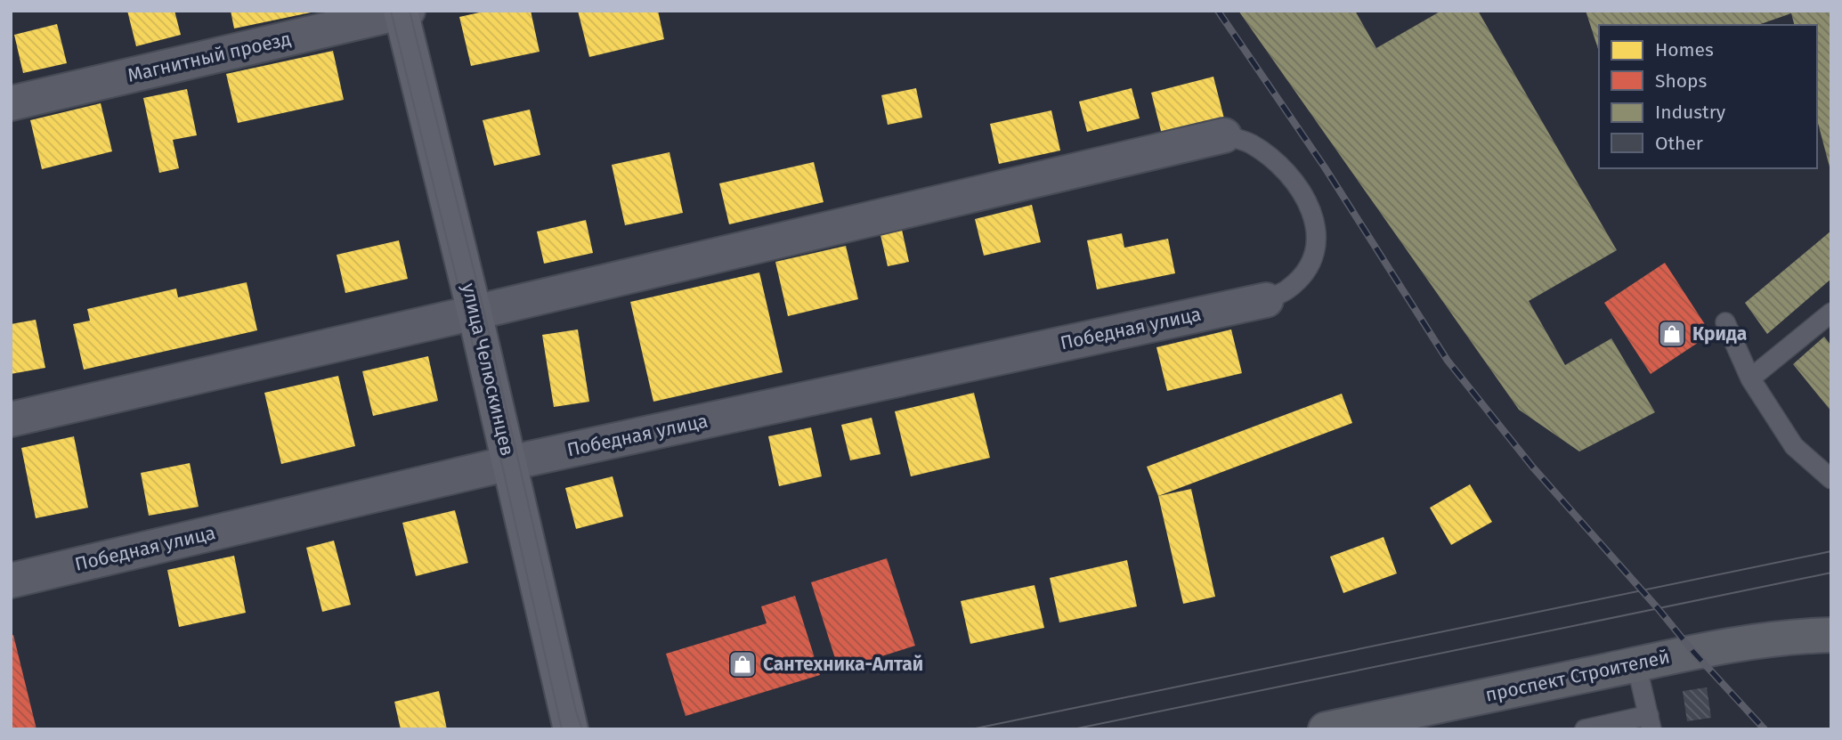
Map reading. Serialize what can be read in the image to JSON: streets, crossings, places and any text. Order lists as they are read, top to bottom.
{
  "streets": {
    "main road": ["улица Челюскинцев", "проспект Строителей"],
    "street": ["Магнитный проезд", "Победная улица"]
  },
  "crossings": [
    ["Магнитный проезд", "улица Челюскинцев"],
    ["Победная улица", "улица Челюскинцев"]
  ],
  "places": {
    "shop": ["Крида", "Сантехника-Алтай"]
  },
  "legend": [
    "Homes",
    "Shops",
    "Industry",
    "Other"
  ]
}
